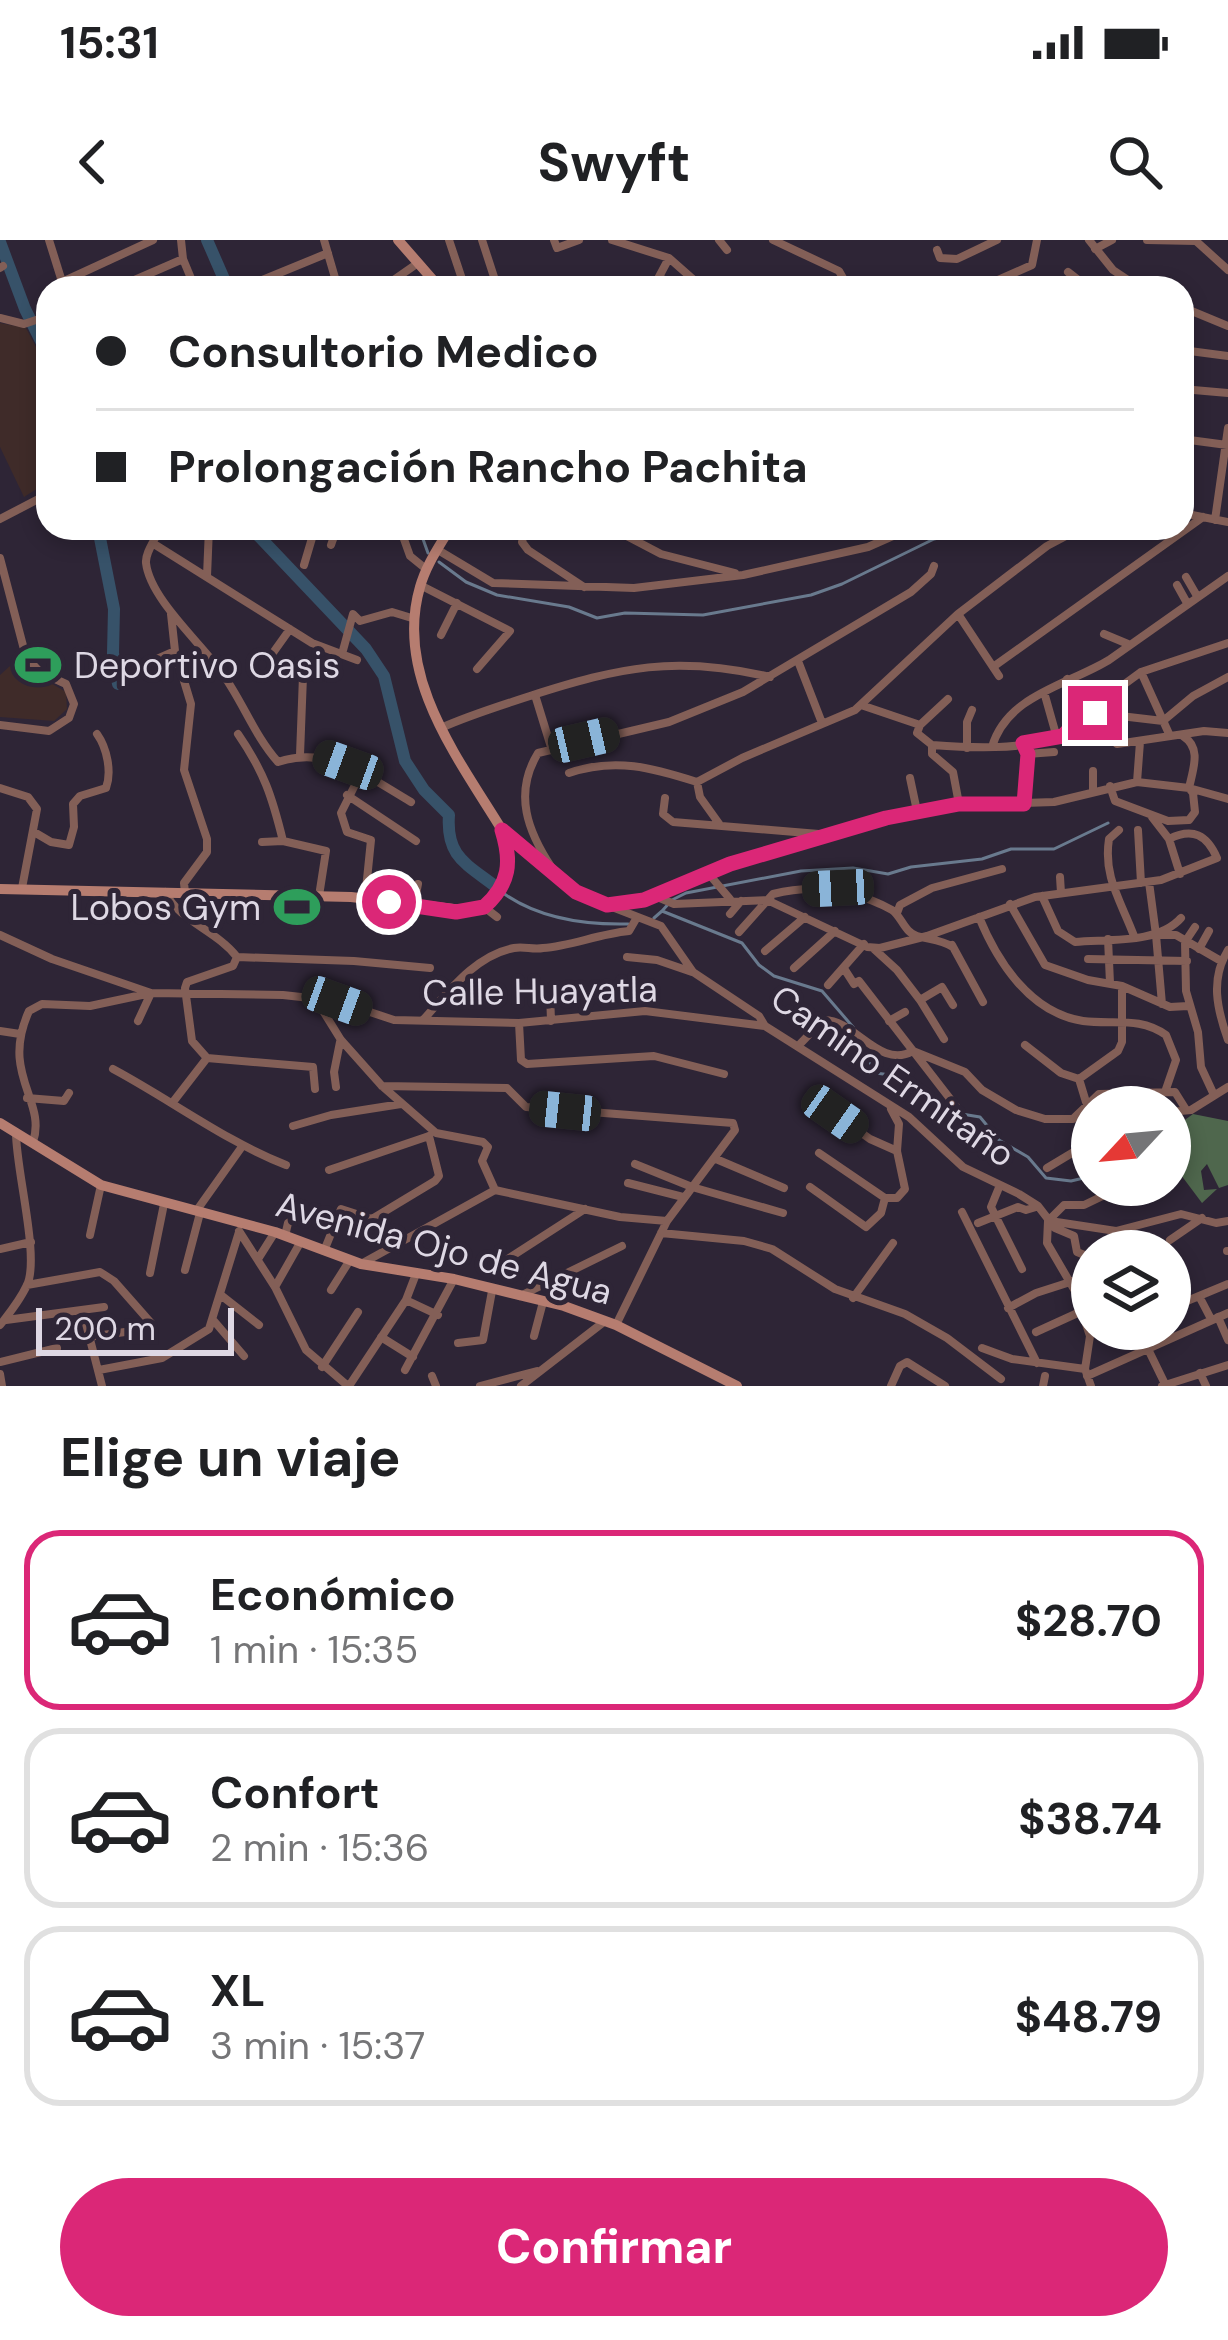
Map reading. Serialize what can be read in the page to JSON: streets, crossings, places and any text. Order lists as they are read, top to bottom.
{
  "streets": {
    "main road": ["Avenida Ojo de Agua"],
    "street": ["Calle Huayatla", "Camino Ermitaño"]
  },
  "crossings": [
    ["Calle Huayatla", "Camino Ermitaño"]
  ],
  "places": {
    "sports": ["Deportivo Oasis", "Lobos Gym"]
  },
  "scale_bar": "200 m",
  "north": "bottom left",
  "page": {
    "status": "15:31",
    "header": "Swyft",
    "banner": ["Consultorio Medico", "Prolongación Rancho Pachita"],
    "scale": "200 m",
    "heading": "Elige un viaje",
    "list": [
      {
        "name": "Económico",
        "note": "1 min · 15:35",
        "value": "$28.70"
      },
      {
        "name": "Confort",
        "note": "2 min · 15:36",
        "value": "$38.74"
      },
      {
        "name": "XL",
        "note": "3 min · 15:37",
        "value": "$48.79"
      }
    ],
    "buttons": "Confirmar"
  }
}
